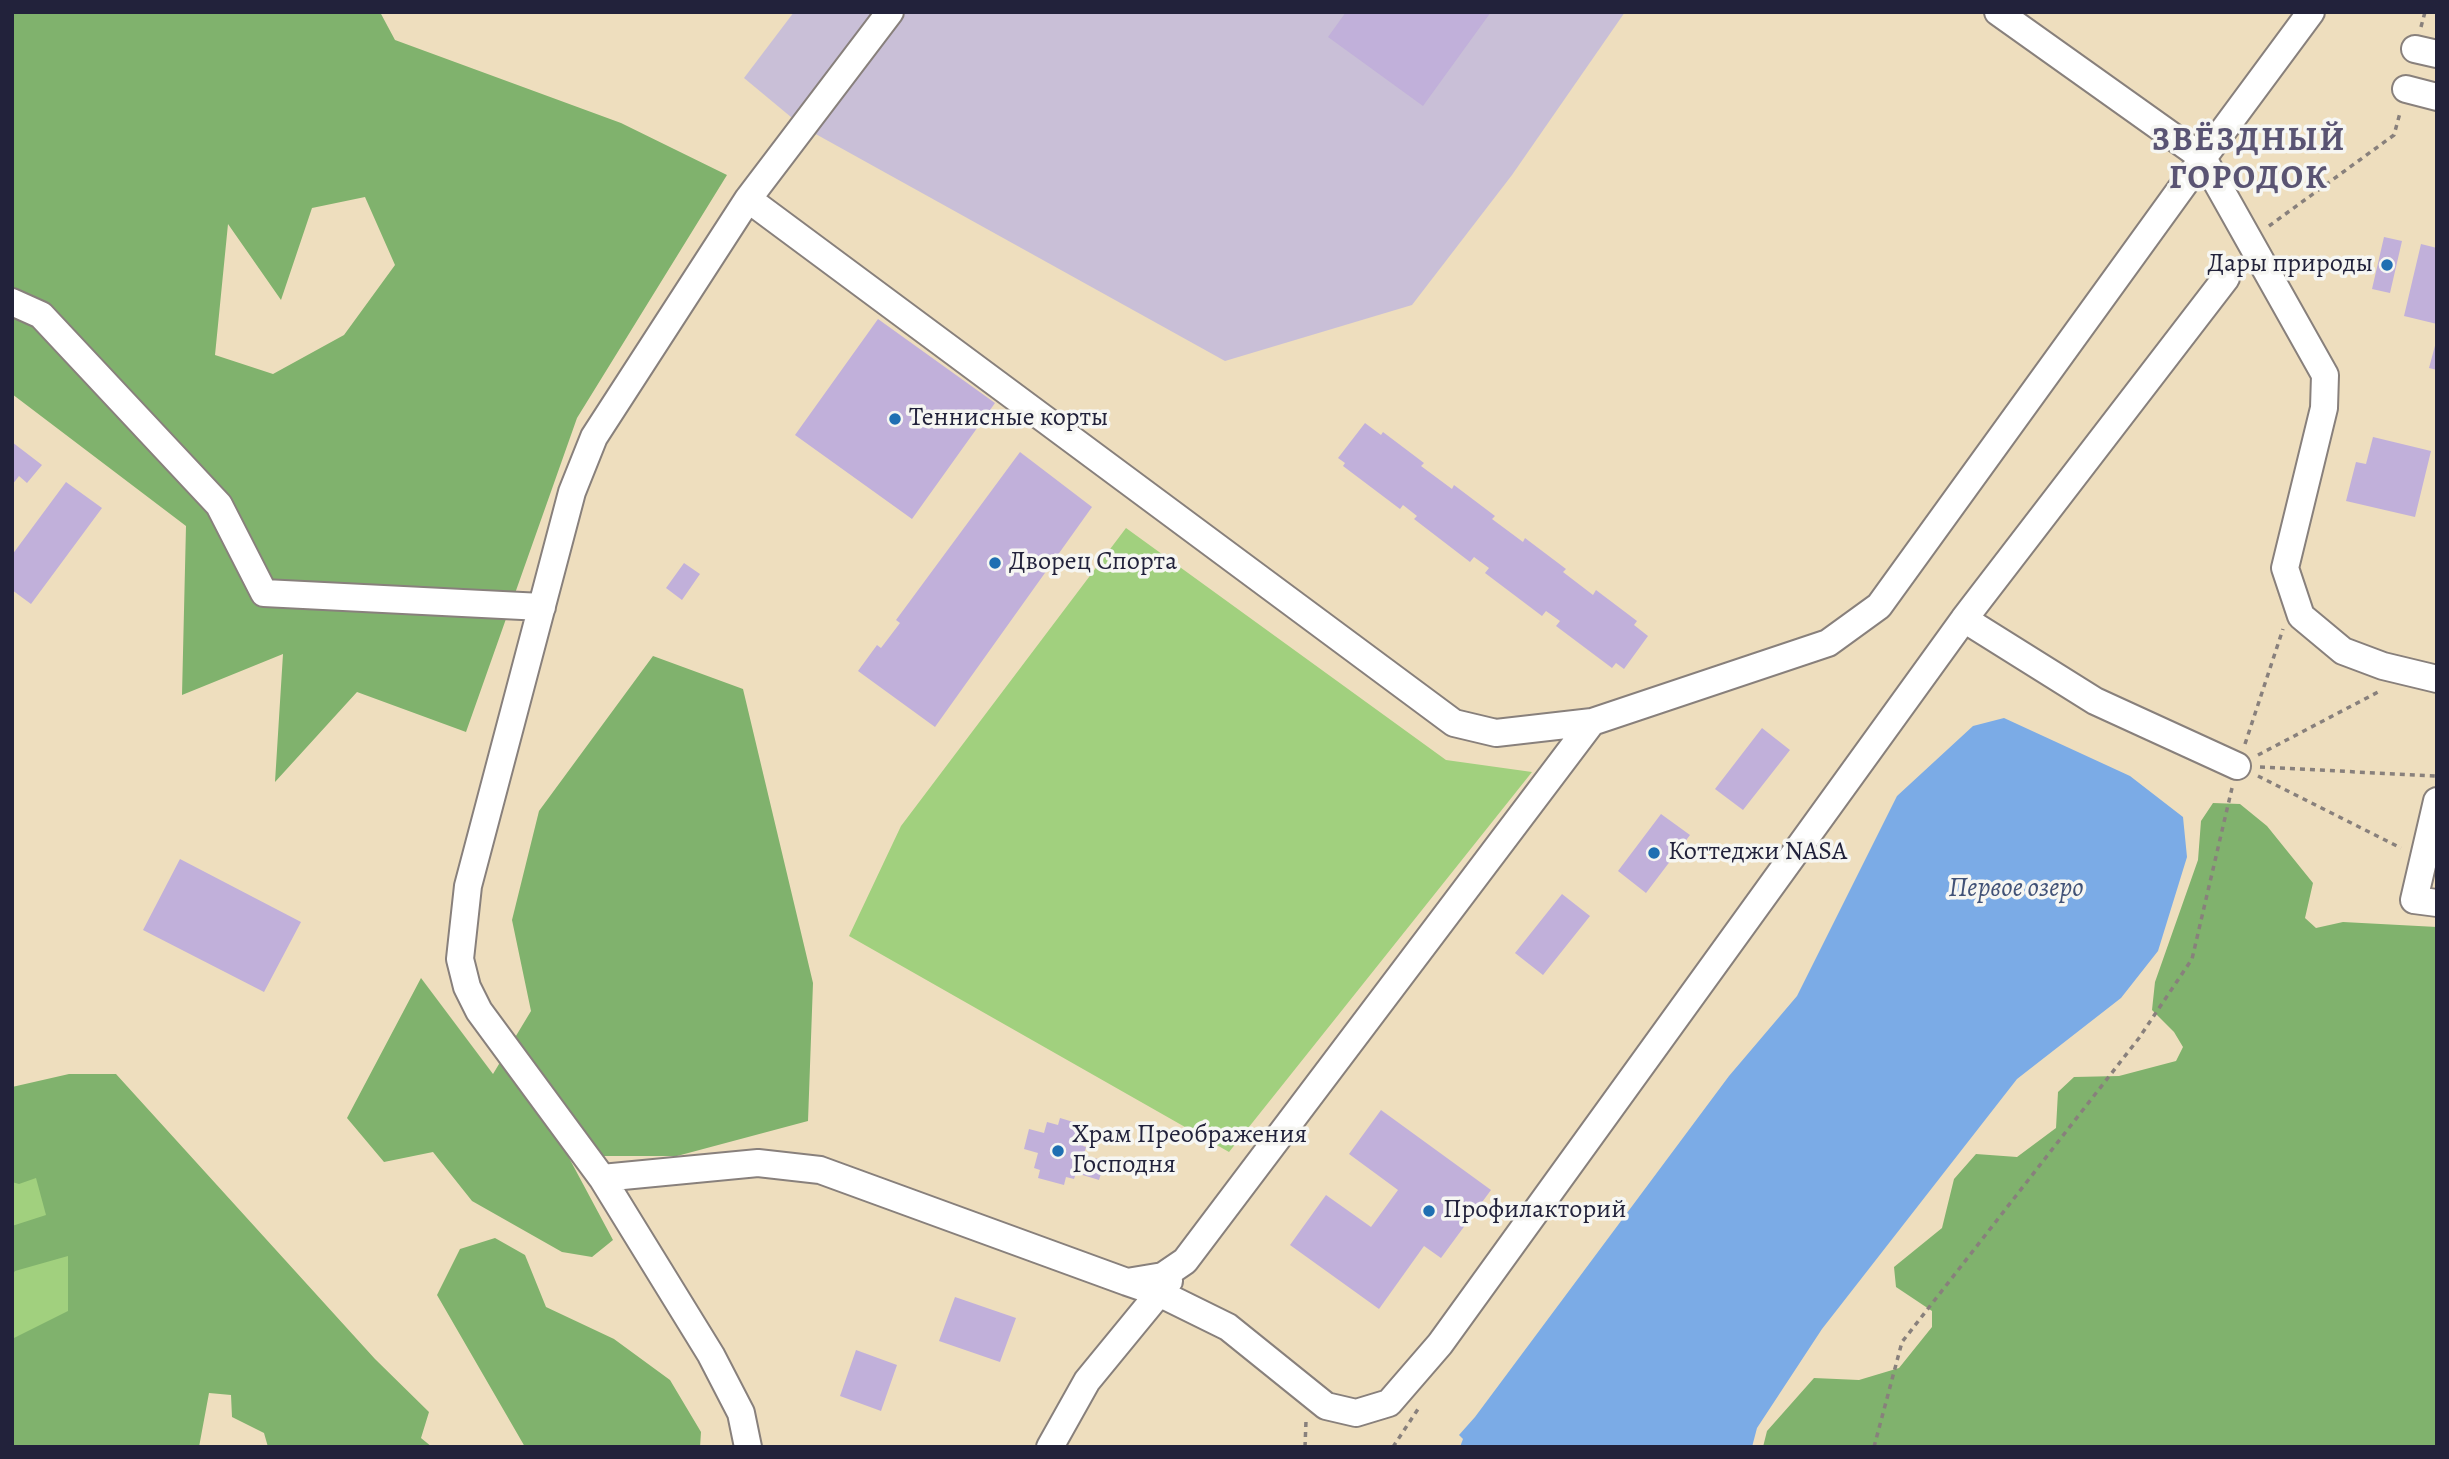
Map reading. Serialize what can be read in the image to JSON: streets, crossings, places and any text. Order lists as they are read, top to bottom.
{
  "districts": ["ЗВЁЗДНЫЙ ГОРОДОК"],
  "water": ["Первое озеро"],
  "places": [
    "Дары природы",
    "Теннисные корты",
    "Дворец Спорта",
    "Коттеджи NASA",
    "Храм Преображения Господня",
    "Профилакторий"
  ]
}
